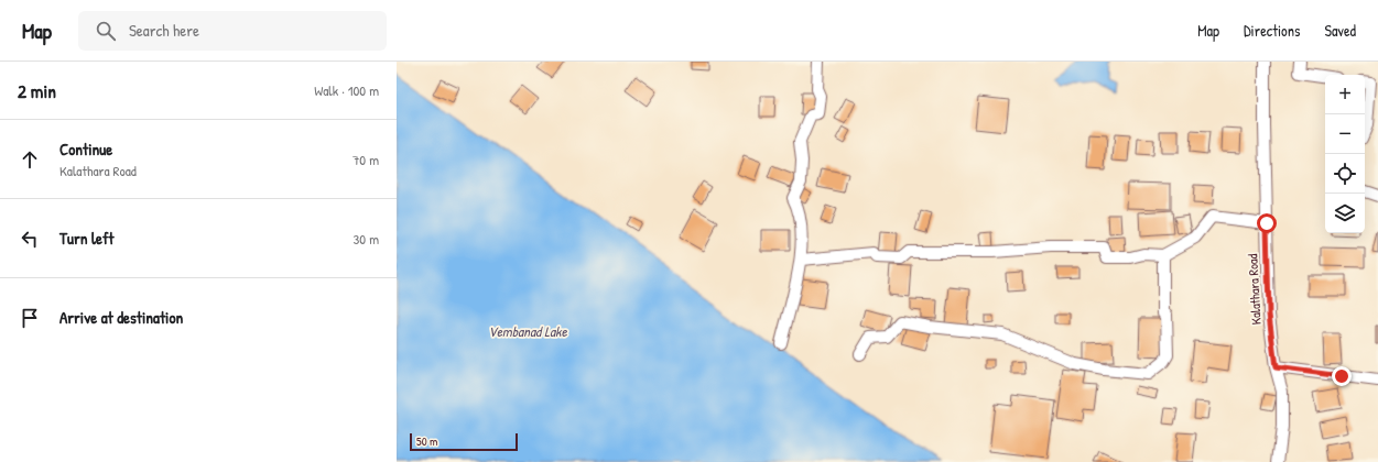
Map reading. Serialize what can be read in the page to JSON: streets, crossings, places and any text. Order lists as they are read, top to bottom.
{
  "streets": {
    "street": ["Kalathara Road"]
  },
  "water": ["Vembanad Lake"],
  "scale_bar": "50 m",
  "page": {
    "header": "Map",
    "search": "Search here",
    "nav": ["Map", "Directions", "Saved"],
    "heading": ["2 min", "Walk · 100 m"],
    "map_buttons": ["+", "−"],
    "list": [
      ["Continue", "Kalathara Road", "70 m"],
      ["Turn left", "30 m"],
      "Arrive at destination"
    ],
    "scale": "50 m"
  }
}
